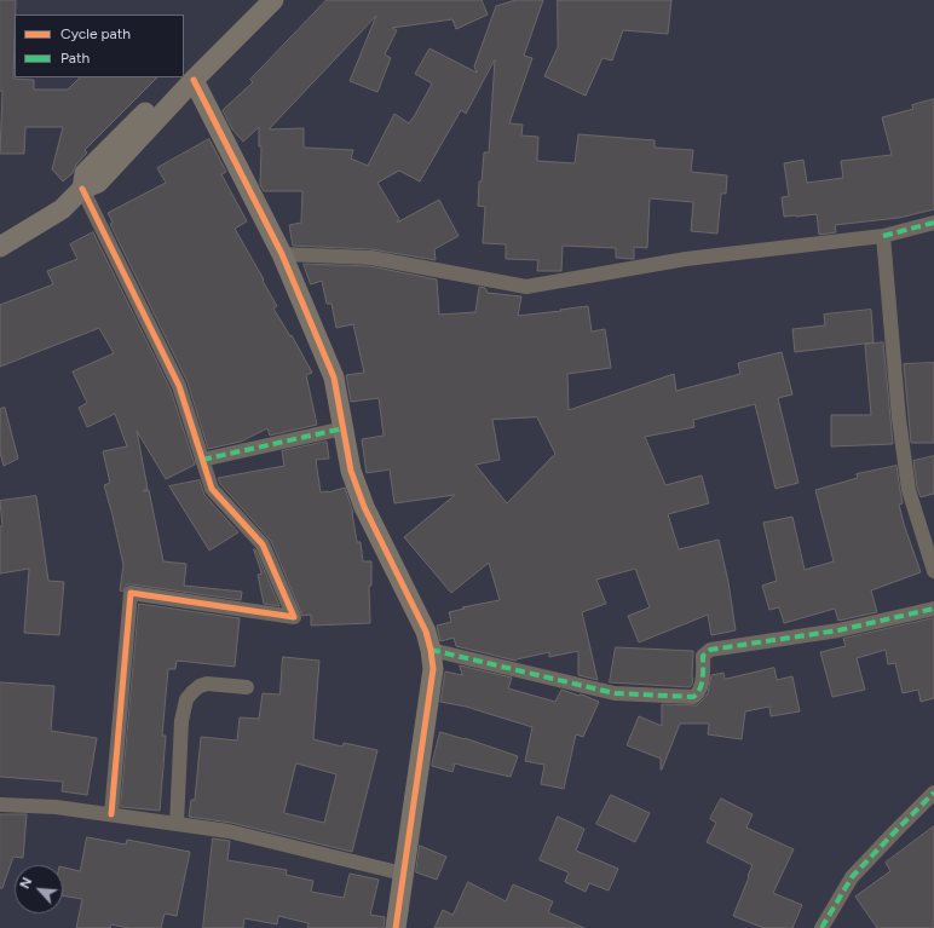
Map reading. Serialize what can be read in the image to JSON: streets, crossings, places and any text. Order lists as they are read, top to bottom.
{
  "legend": ["Cycle path", "Path"],
  "north": "top left"
}
